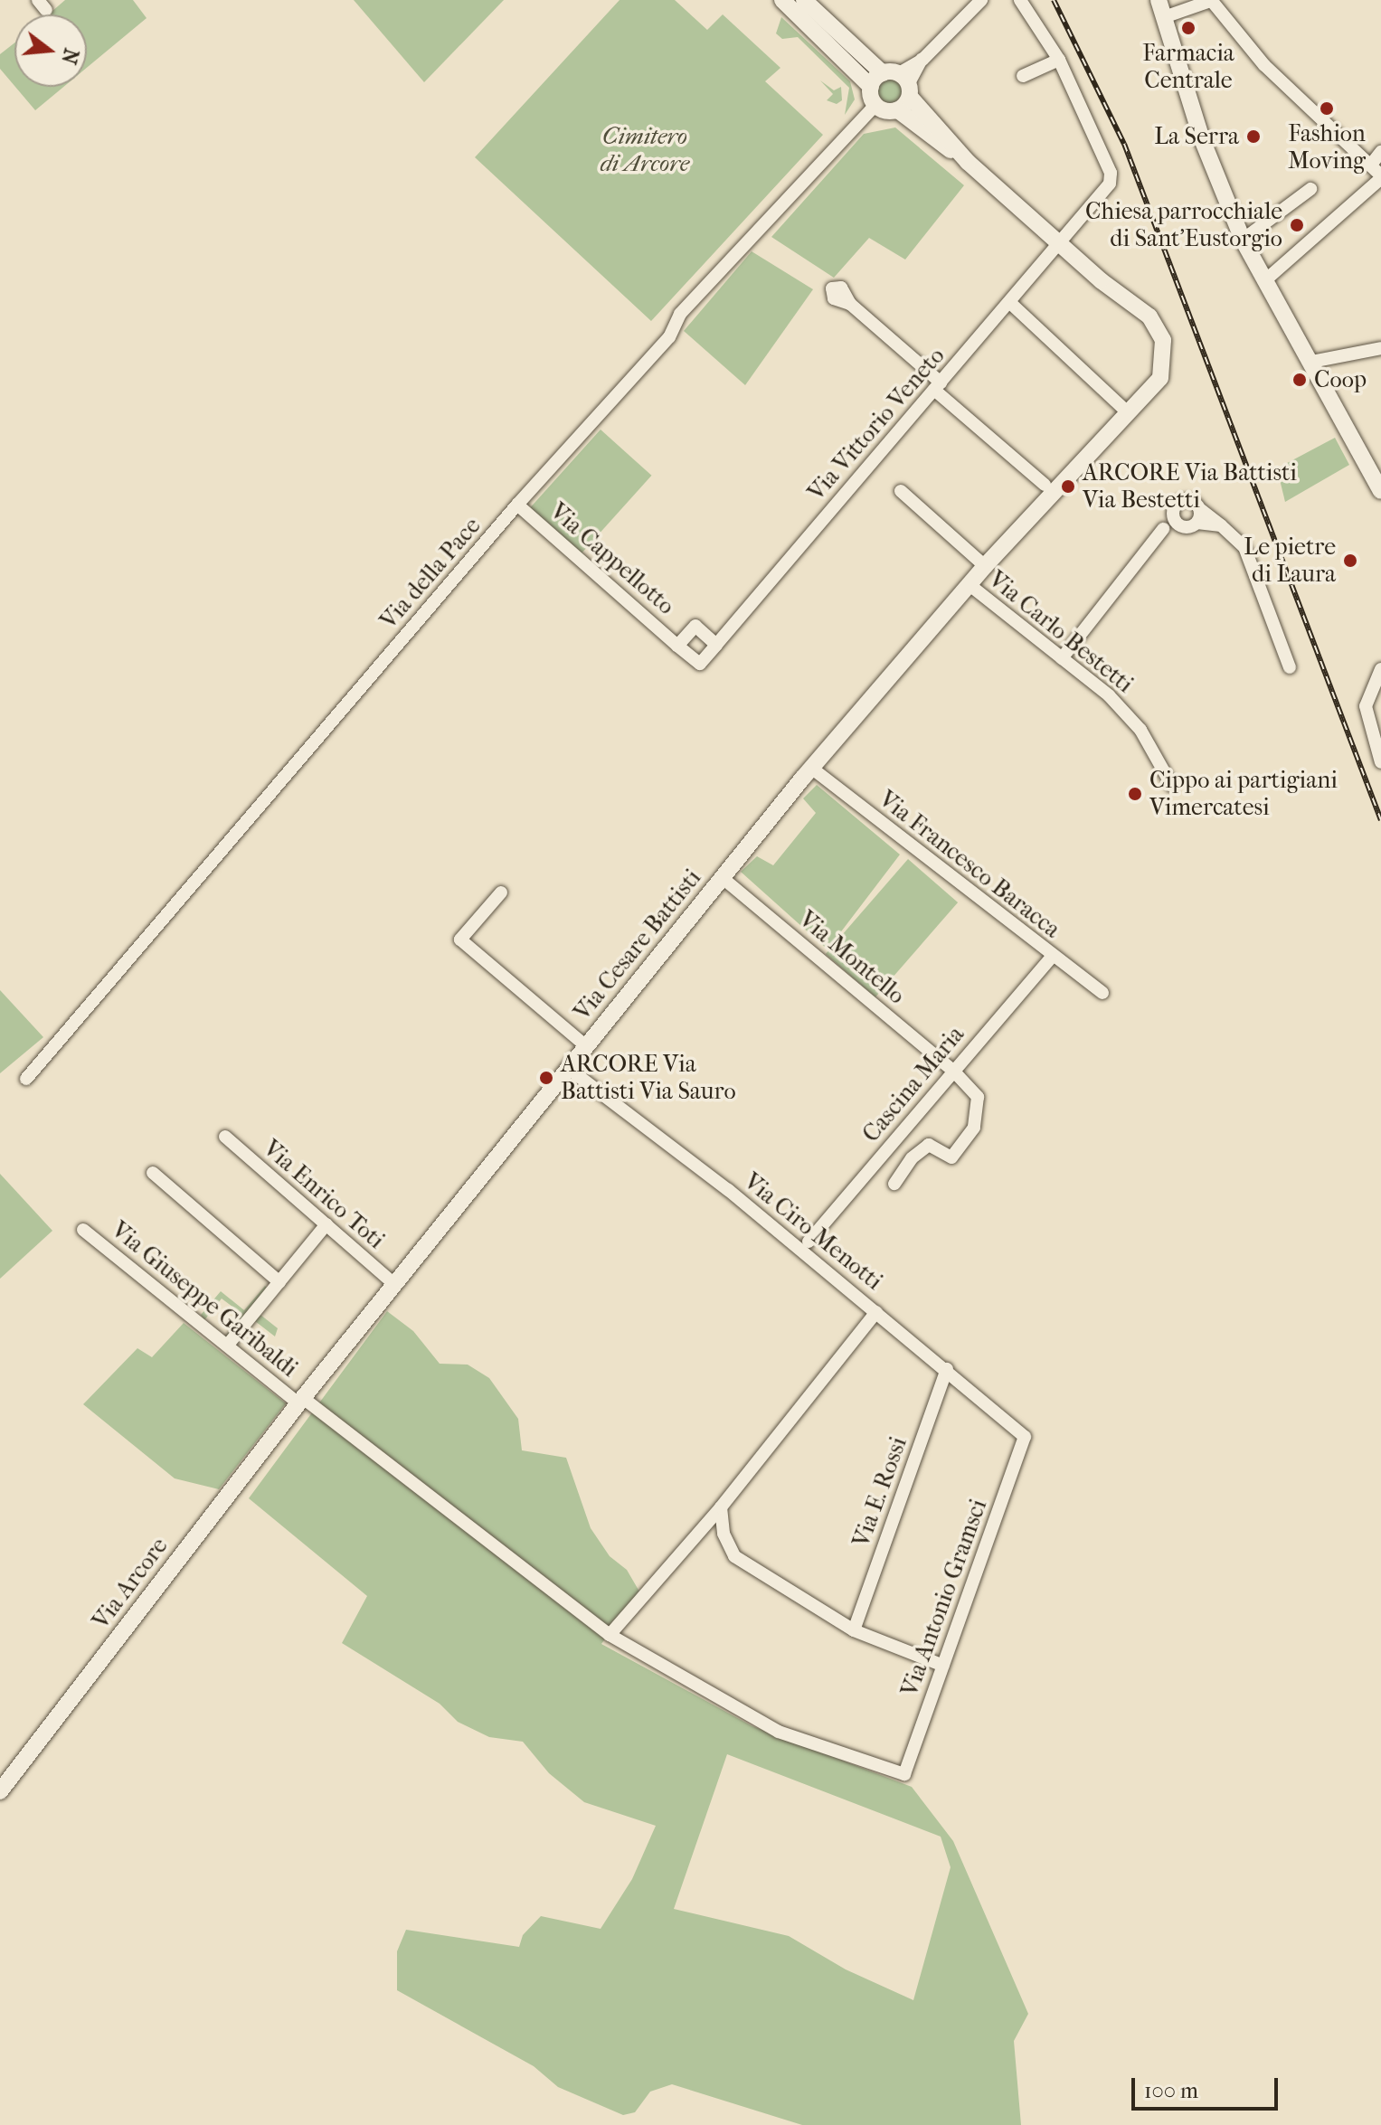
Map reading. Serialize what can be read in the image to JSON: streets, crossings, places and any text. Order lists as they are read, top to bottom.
{
  "streets": {
    "street": [
      "Via Vittorio Veneto",
      "Via Cappellotto",
      "Via della Pace",
      "Via Carlo Bestetti",
      "Via Francesco Baracca",
      "Via Cesare Battisti",
      "Via Montello",
      "Cascina Maria",
      "Via Enrico Toti",
      "Via Ciro Menotti",
      "Via Giuseppe Garibaldi",
      "Via E. Rossi",
      "Via Arcore",
      "Via Antonio Gramsci"
    ]
  },
  "crossings": [
    ["Via Vittorio Veneto", "Via Cappellotto"],
    ["Via Vittorio Veneto", "Via Cesare Battisti"],
    ["Via Cappellotto", "Via della Pace"],
    ["Via Carlo Bestetti", "Via Cesare Battisti"],
    ["Via Francesco Baracca", "Via Cesare Battisti"],
    ["Via Francesco Baracca", "Cascina Maria"],
    ["Via Cesare Battisti", "Via Montello"],
    ["Via Cesare Battisti", "Via Enrico Toti"],
    ["Via Cesare Battisti", "Via Ciro Menotti"],
    ["Via Cesare Battisti", "Via Giuseppe Garibaldi"],
    ["Via Cesare Battisti", "Via Arcore"],
    ["Via Montello", "Cascina Maria"],
    ["Via Ciro Menotti", "Via E. Rossi"],
    ["Via Ciro Menotti", "Via Antonio Gramsci"],
    ["Via Giuseppe Garibaldi", "Via Arcore"],
    ["Via Giuseppe Garibaldi", "Via Antonio Gramsci"]
  ],
  "parks": ["Cimitero di Arcore"],
  "places": [
    "Farmacia Centrale",
    "Fashion Moving",
    "La Serra",
    "Chiesa parrocchiale di Sant'Eustorgio",
    "Coop",
    "ARCORE Via Battisti Via Bestetti",
    "Le pietre di Laura",
    "Cippo ai partigiani Vimercatesi",
    "ARCORE Via Battisti Via Sauro"
  ],
  "scale_bar": "100 m",
  "north": "right"
}
